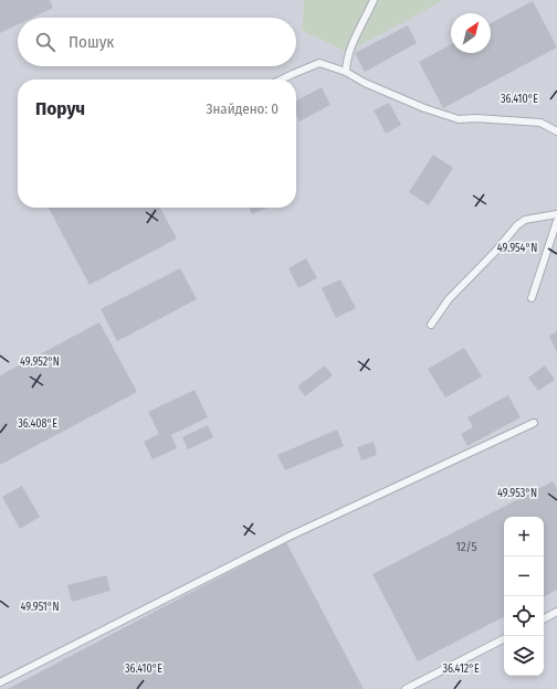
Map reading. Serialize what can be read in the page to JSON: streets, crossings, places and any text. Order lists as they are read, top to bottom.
{
  "house_numbers": ["12/5"],
  "north": "top right",
  "page": {
    "search": "Пошук",
    "heading": ["Поруч", "Знайдено: 0"],
    "map_buttons": ["+", "−"]
  },
  "coordinates": [
    "36.410°E",
    "49.954°N",
    "49.952°N",
    "36.408°E",
    "49.953°N",
    "49.951°N",
    "36.412°E"
  ]
}
